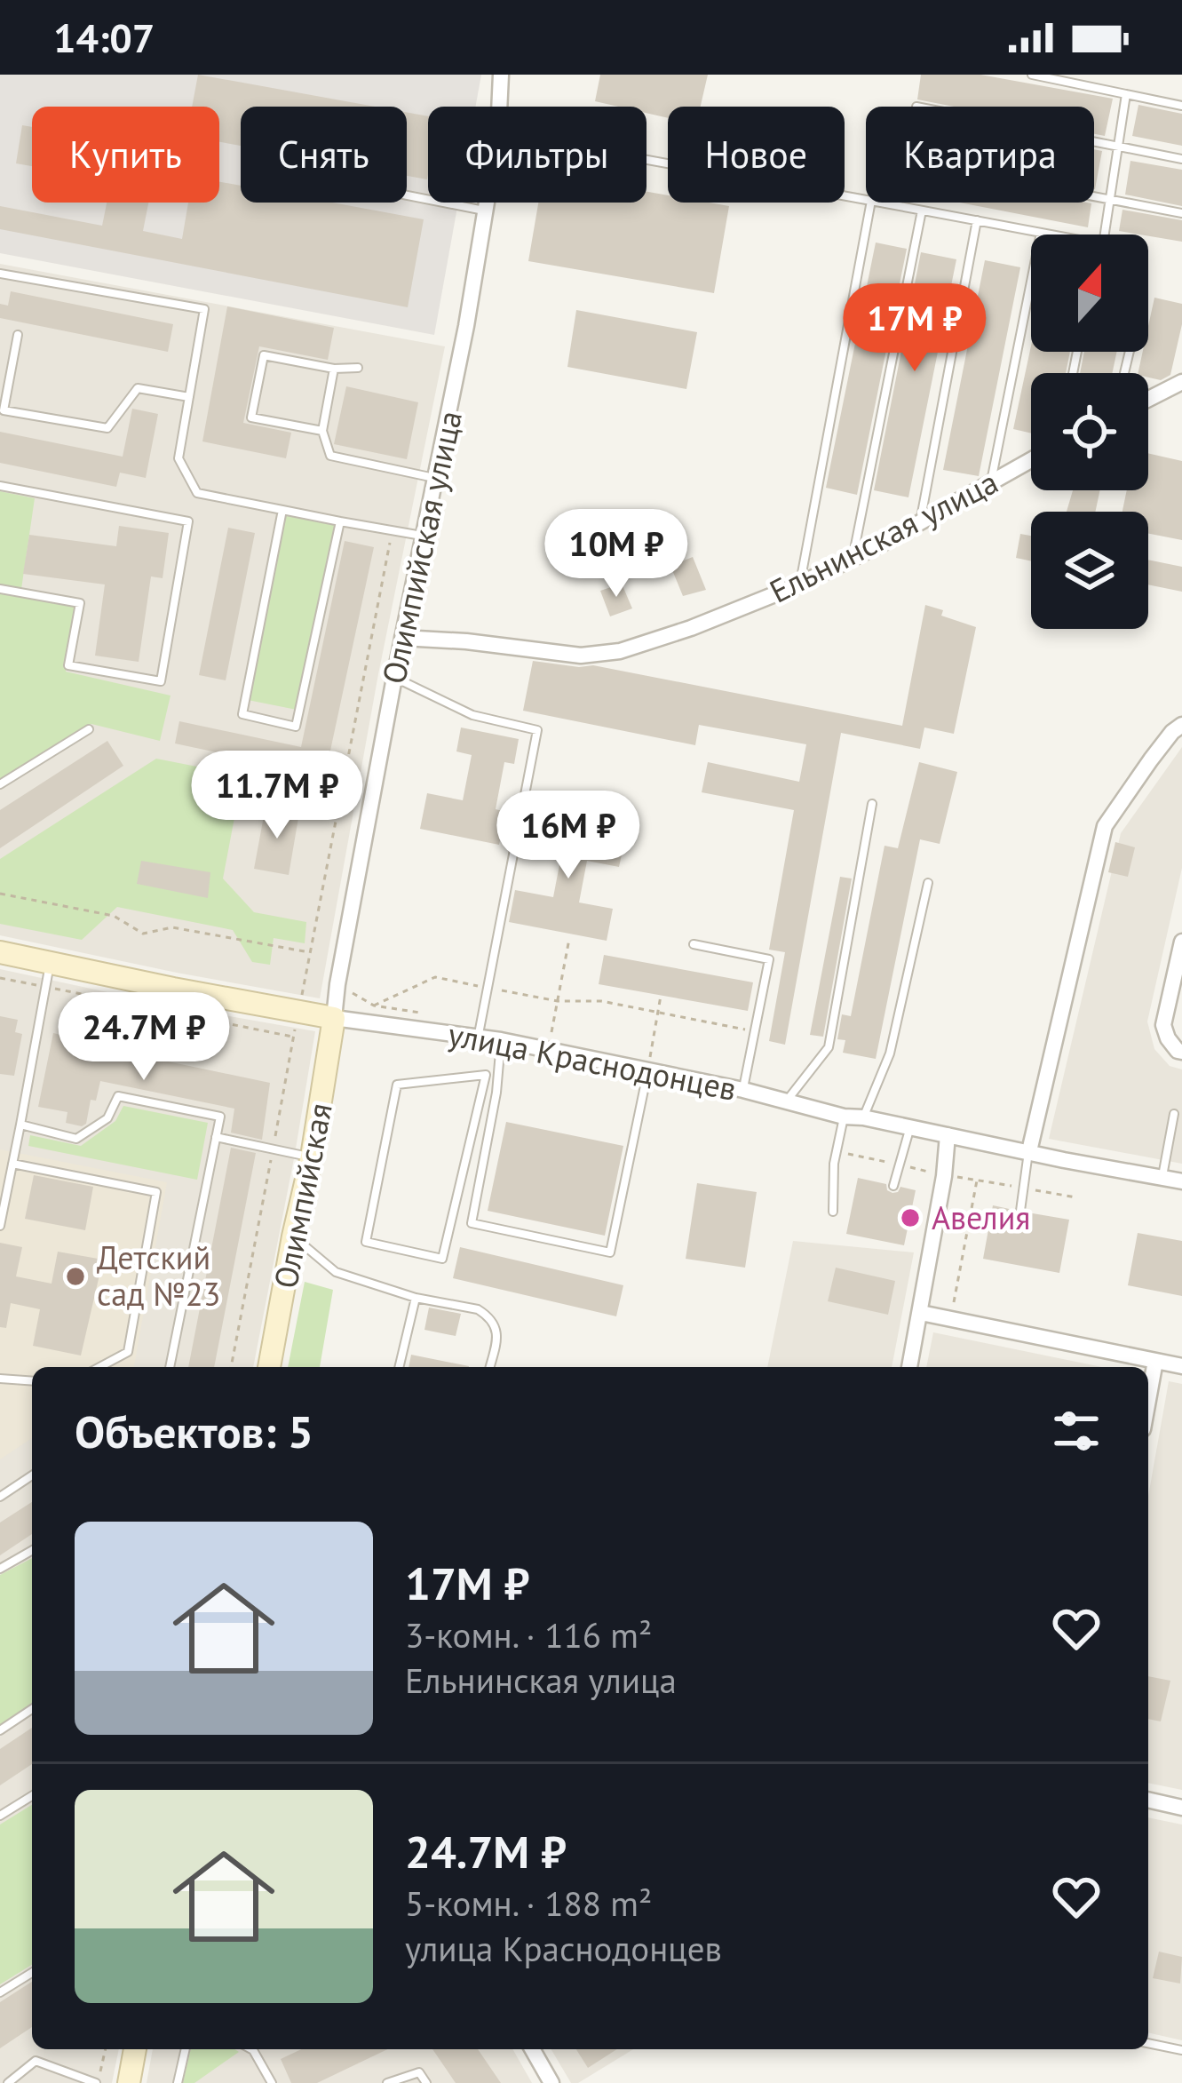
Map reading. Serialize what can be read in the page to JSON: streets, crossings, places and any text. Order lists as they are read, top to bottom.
{
  "streets": {
    "main road": ["улица Краснодонцев", "Олимпийская"],
    "street": ["Ельнинская улица", "Олимпийская улица"]
  },
  "crossings": [
    ["Ельнинская улица", "Олимпийская улица"],
    ["Олимпийская улица", "улица Краснодонцев"],
    ["Олимпийская улица", "Олимпийская"],
    ["улица Краснодонцев", "Олимпийская"]
  ],
  "places": ["Авелия", "Детский сад №23"],
  "north": "top",
  "page": {
    "status": "14:07",
    "chip": [
      "Купить",
      "Снять",
      "Фильтры",
      "Новое",
      "Квартира"
    ],
    "price": [
      "17M ₽",
      "10M ₽",
      "11.7M ₽",
      "16M ₽",
      "24.7M ₽"
    ],
    "heading": "Объектов: 5",
    "list": [
      {
        "name": "17M ₽",
        "note": "3-комн. · 116 m² · Ельнинская улица"
      },
      {
        "name": "24.7M ₽",
        "note": "5-комн. · 188 m² · улица Краснодонцев"
      }
    ]
  }
}
